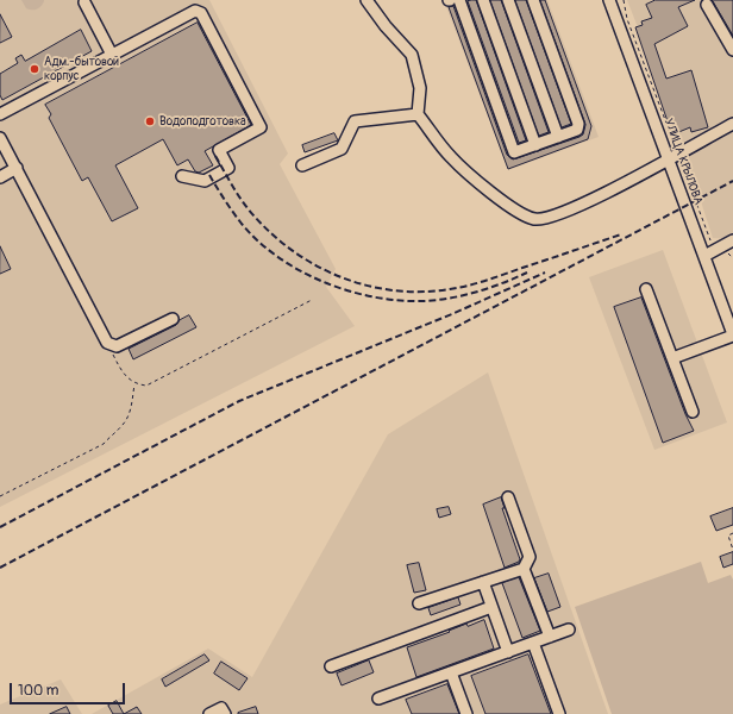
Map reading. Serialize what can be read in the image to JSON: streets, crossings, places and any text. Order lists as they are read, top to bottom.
{
  "streets": {
    "street": ["УЛИЦА КРЫЛОВА"]
  },
  "places": ["Адм.-бытовой корпус", "Водоподготовка"],
  "scale_bar": "100 m"
}
